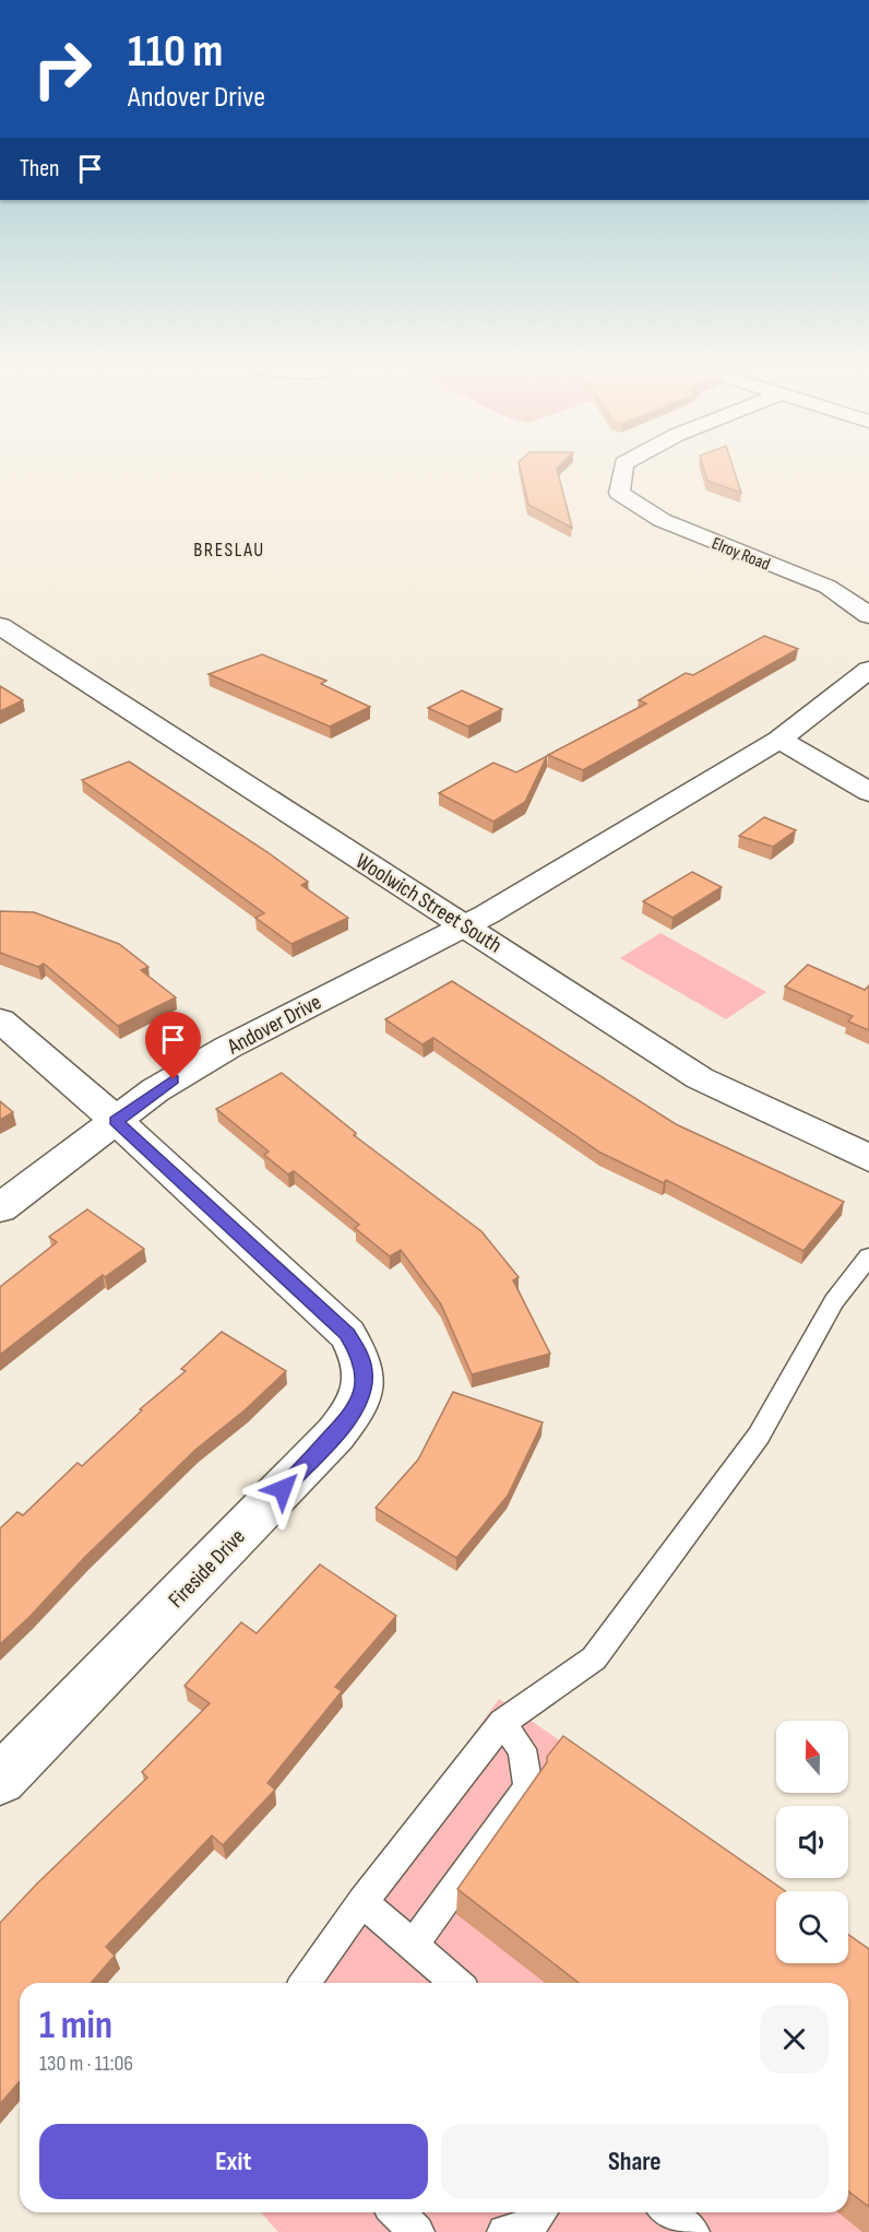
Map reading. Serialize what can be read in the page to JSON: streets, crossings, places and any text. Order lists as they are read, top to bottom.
{
  "streets": {
    "street": [
      "Elroy Road",
      "Woolwich Street South",
      "Andover Drive",
      "Fireside Drive"
    ]
  },
  "crossings": [
    ["Woolwich Street South", "Andover Drive"],
    ["Andover Drive", "Fireside Drive"]
  ],
  "districts": ["BRESLAU"],
  "north": "top",
  "page": {
    "turn": ["110 m", "Andover Drive"],
    "then": "Then",
    "heading": ["1 min", "130 m · 11:06"],
    "buttons": ["Exit", "Share"]
  }
}
